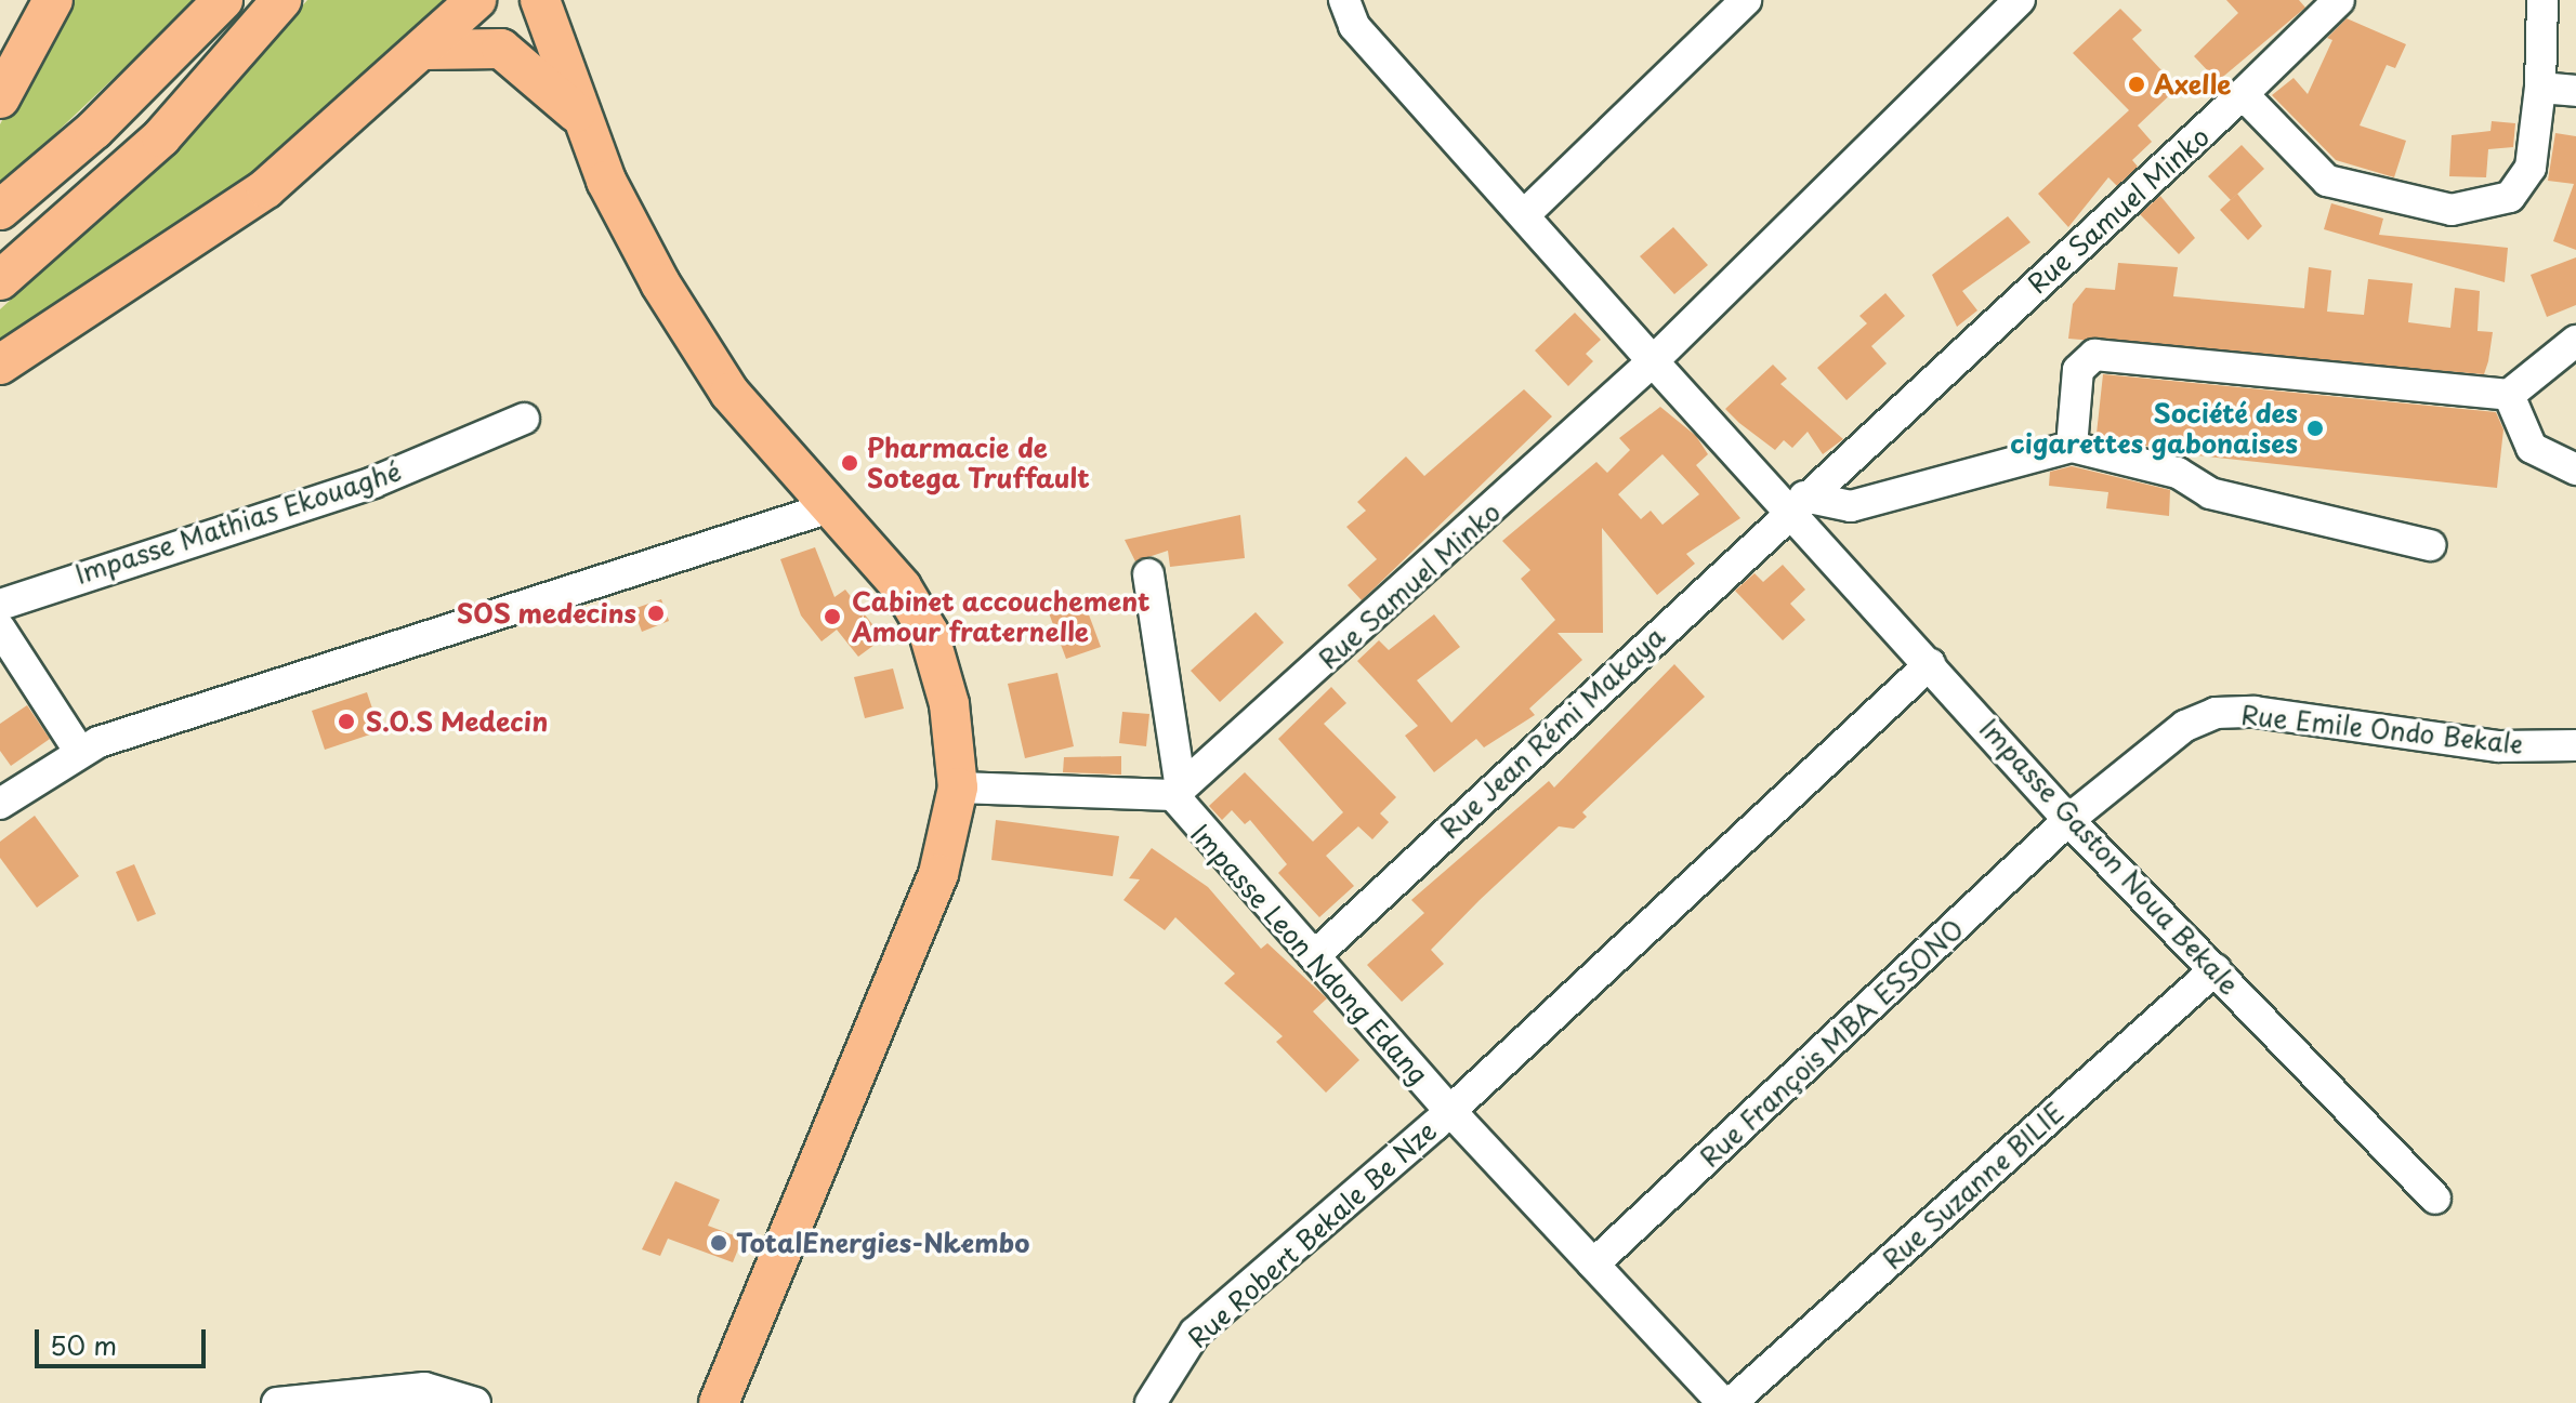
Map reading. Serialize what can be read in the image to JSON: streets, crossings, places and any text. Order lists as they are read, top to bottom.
{
  "streets": {
    "street": [
      "Rue Samuel Minko",
      "Impasse Mathias Ekouaghé",
      "Rue Emile Ondo Bekale",
      "Rue Jean Rémi Makaya",
      "Impasse Gaston Noua Bekale",
      "Impasse Leon Ndong Edang",
      "Rue François MBA ESSONO",
      "Rue Suzanne BILIE",
      "Rue Robert Bekale Be Nze"
    ]
  },
  "crossings": [
    ["Rue Samuel Minko", "Rue Jean Rémi Makaya"],
    ["Rue Samuel Minko", "Impasse Gaston Noua Bekale"],
    ["Rue Samuel Minko", "Impasse Leon Ndong Edang"],
    ["Rue Emile Ondo Bekale", "Impasse Gaston Noua Bekale"],
    ["Rue Emile Ondo Bekale", "Rue François MBA ESSONO"],
    ["Rue Jean Rémi Makaya", "Impasse Gaston Noua Bekale"],
    ["Rue Jean Rémi Makaya", "Impasse Leon Ndong Edang"],
    ["Impasse Gaston Noua Bekale", "Rue François MBA ESSONO"],
    ["Impasse Gaston Noua Bekale", "Rue Suzanne BILIE"],
    ["Impasse Gaston Noua Bekale", "Rue Robert Bekale Be Nze"],
    ["Impasse Leon Ndong Edang", "Rue François MBA ESSONO"],
    ["Impasse Leon Ndong Edang", "Rue Robert Bekale Be Nze"]
  ],
  "places": [
    "Axelle",
    "Société des cigarettes gabonaises",
    "Pharmacie de Sotega Truffault",
    "SOS medecins",
    "Cabinet accouchement Amour fraternelle",
    "S.O.S Medecin",
    "TotalEnergies-Nkembo"
  ],
  "scale_bar": "50 m"
}
